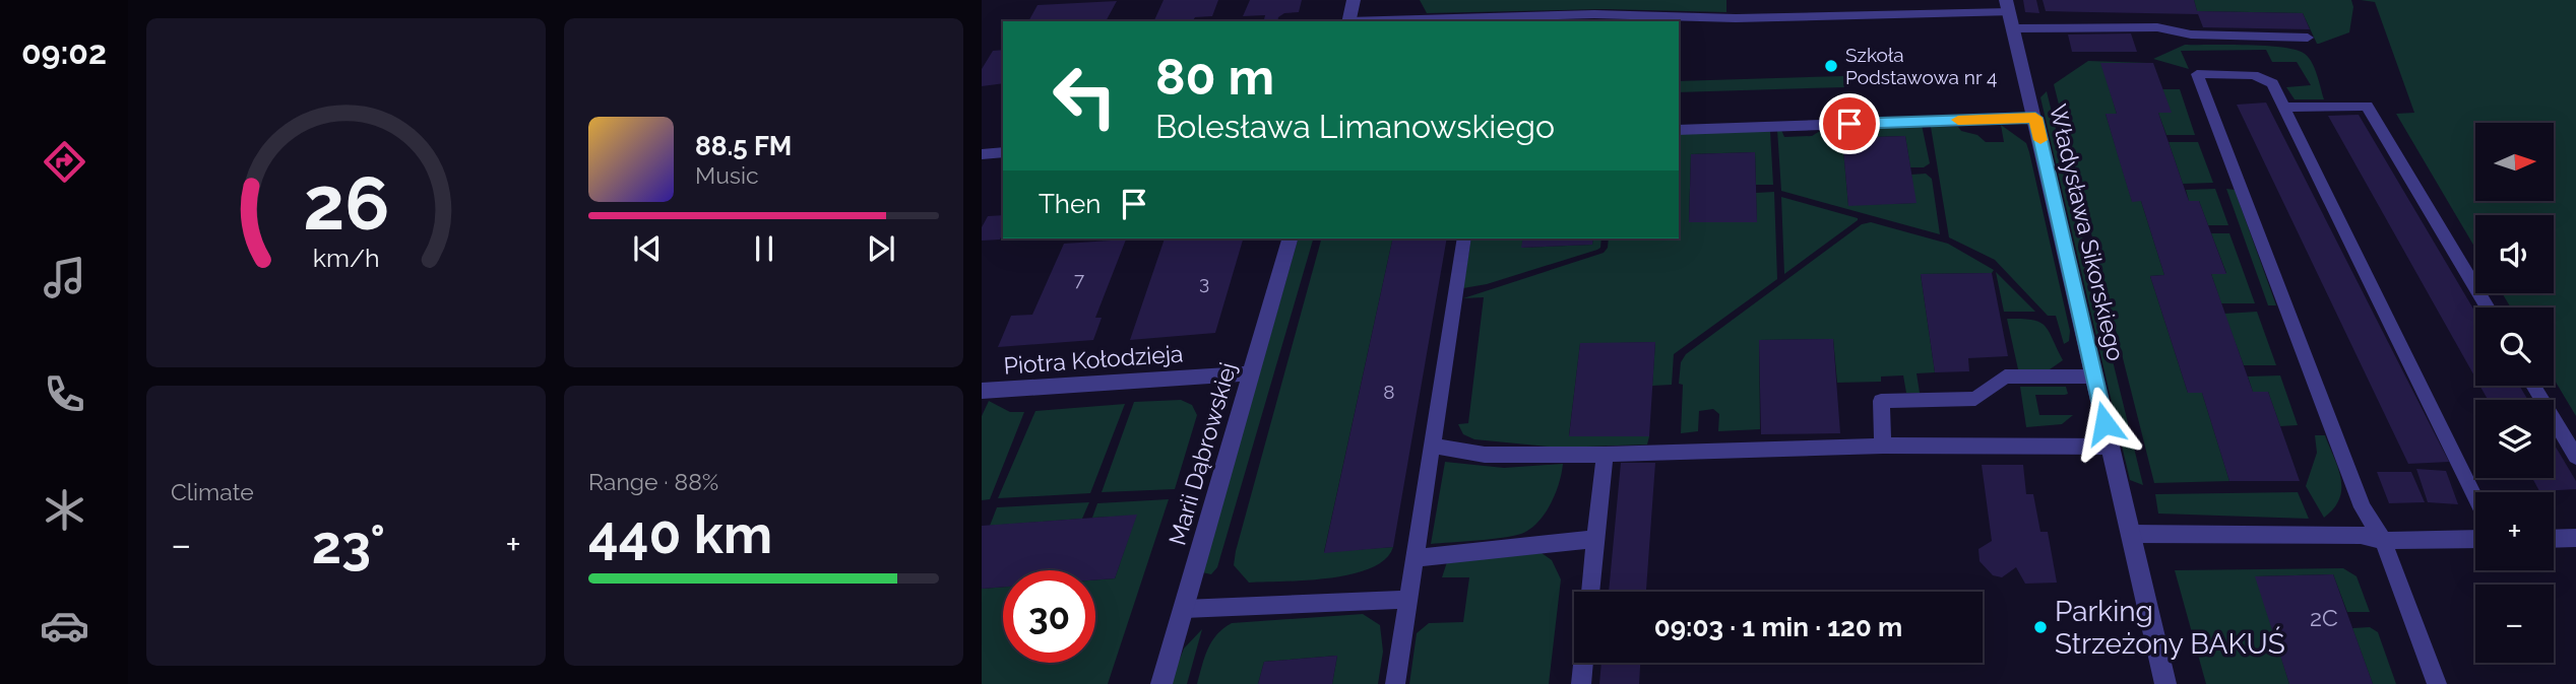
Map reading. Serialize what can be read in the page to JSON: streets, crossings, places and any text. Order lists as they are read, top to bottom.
{
  "streets": {
    "street": ["Władysława Sikorskiego", "Piotra Kołodzieja", "Marii Dąbrowskiej"]
  },
  "crossings": [
    ["Piotra Kołodzieja", "Marii Dąbrowskiej"]
  ],
  "places": ["Szkoła Podstawowa nr 4", "Parking Strzeżony BAKUŚ"],
  "house_numbers": [
    "7",
    "3",
    "8",
    "2C"
  ],
  "north": "right",
  "page": {
    "tabs": "09:02",
    "turn": ["80 m", "Bolesława Limanowskiego"],
    "song": ["88.5 FM", "Music"],
    "map_buttons": ["+", "−"],
    "then": "Then",
    "tile": [
      "Climate",
      ["Range · 88%", "440 km"]
    ],
    "heat": ["−", "23°", "+"],
    "limit": "30",
    "trip": "09:03 · 1 min · 120 m",
    "gauge": ["26", "km/h"]
  }
}
